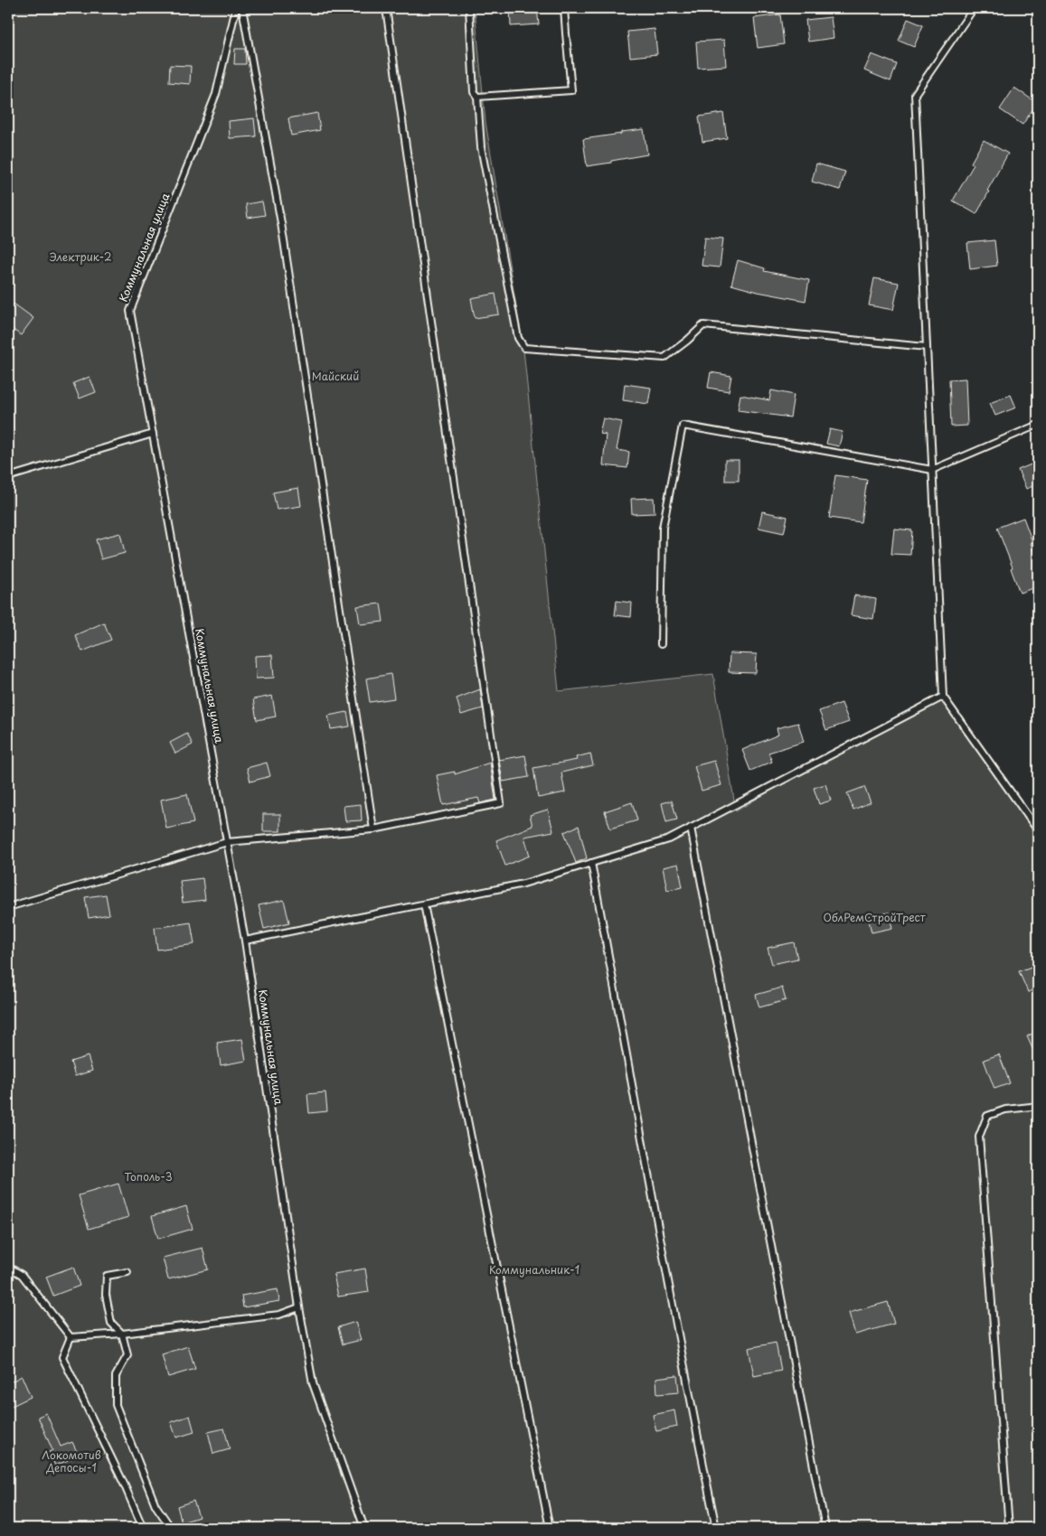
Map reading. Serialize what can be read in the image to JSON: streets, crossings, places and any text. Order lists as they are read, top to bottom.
{
  "streets": {
    "lane": ["Коммунальная улица"]
  },
  "parks": [
    "Электрик-2",
    "Майский",
    "ОблРемСтройТрест",
    "Тополь-3",
    "Коммунальник-1",
    "Локомотив Депосы-1"
  ]
}
